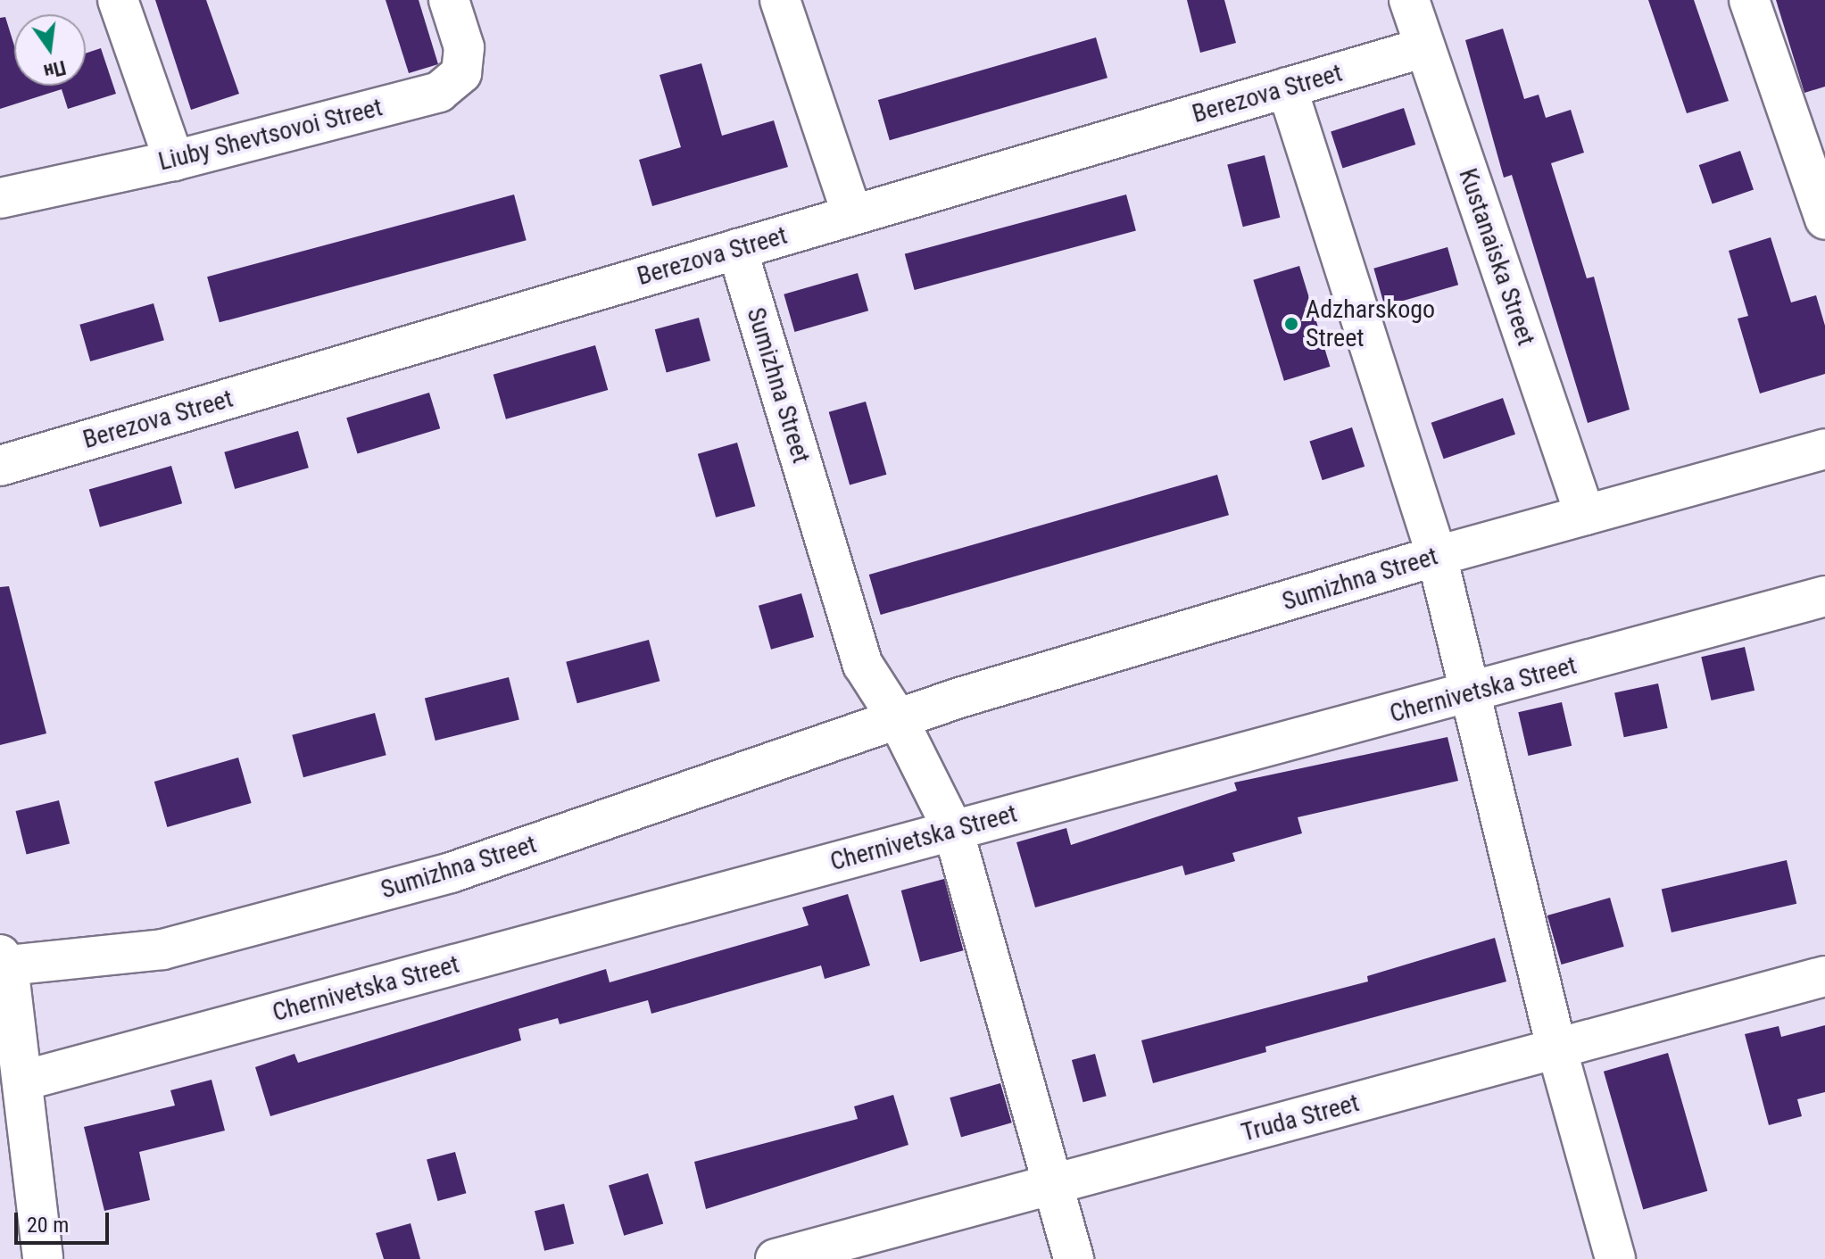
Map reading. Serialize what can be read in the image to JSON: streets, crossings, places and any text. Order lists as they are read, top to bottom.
{
  "streets": {
    "street": [
      "Berezova Street",
      "Liuby Shevtsovoi Street",
      "Kustanaiska Street",
      "Sumizhna Street",
      "Chernivetska Street",
      "Truda Street"
    ]
  },
  "crossings": [
    ["Berezova Street", "Kustanaiska Street"],
    ["Berezova Street", "Sumizhna Street"],
    ["Kustanaiska Street", "Sumizhna Street"]
  ],
  "places": ["Adzharskogo Street"],
  "scale_bar": "20 m",
  "north": "bottom"
}
